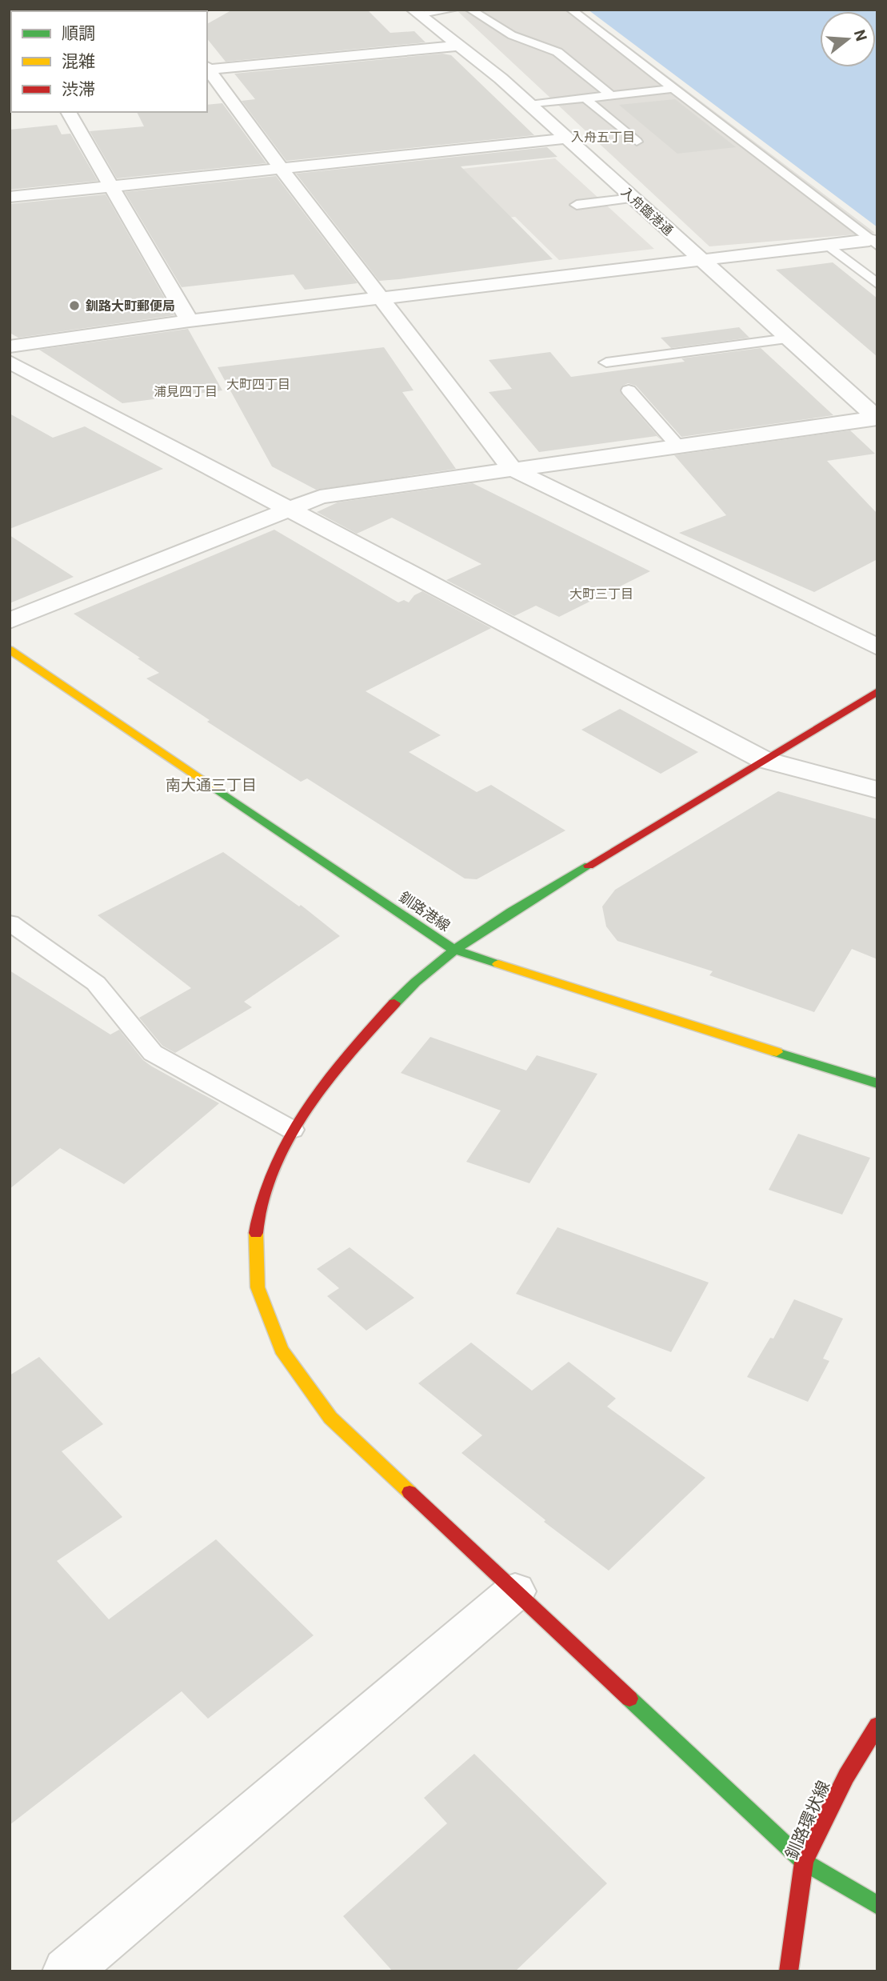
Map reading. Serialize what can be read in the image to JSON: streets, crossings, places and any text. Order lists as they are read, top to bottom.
{
  "streets": {
    "street": ["入舟臨港通", "釧路港線", "釧路環状線"]
  },
  "districts": [
    "入舟五丁目",
    "大町四丁目",
    "浦見四丁目",
    "大町三丁目",
    "南大通三丁目"
  ],
  "places": ["釧路大町郵便局"],
  "legend": ["順調", "混雑", "渋滞"],
  "north": "right"
}
